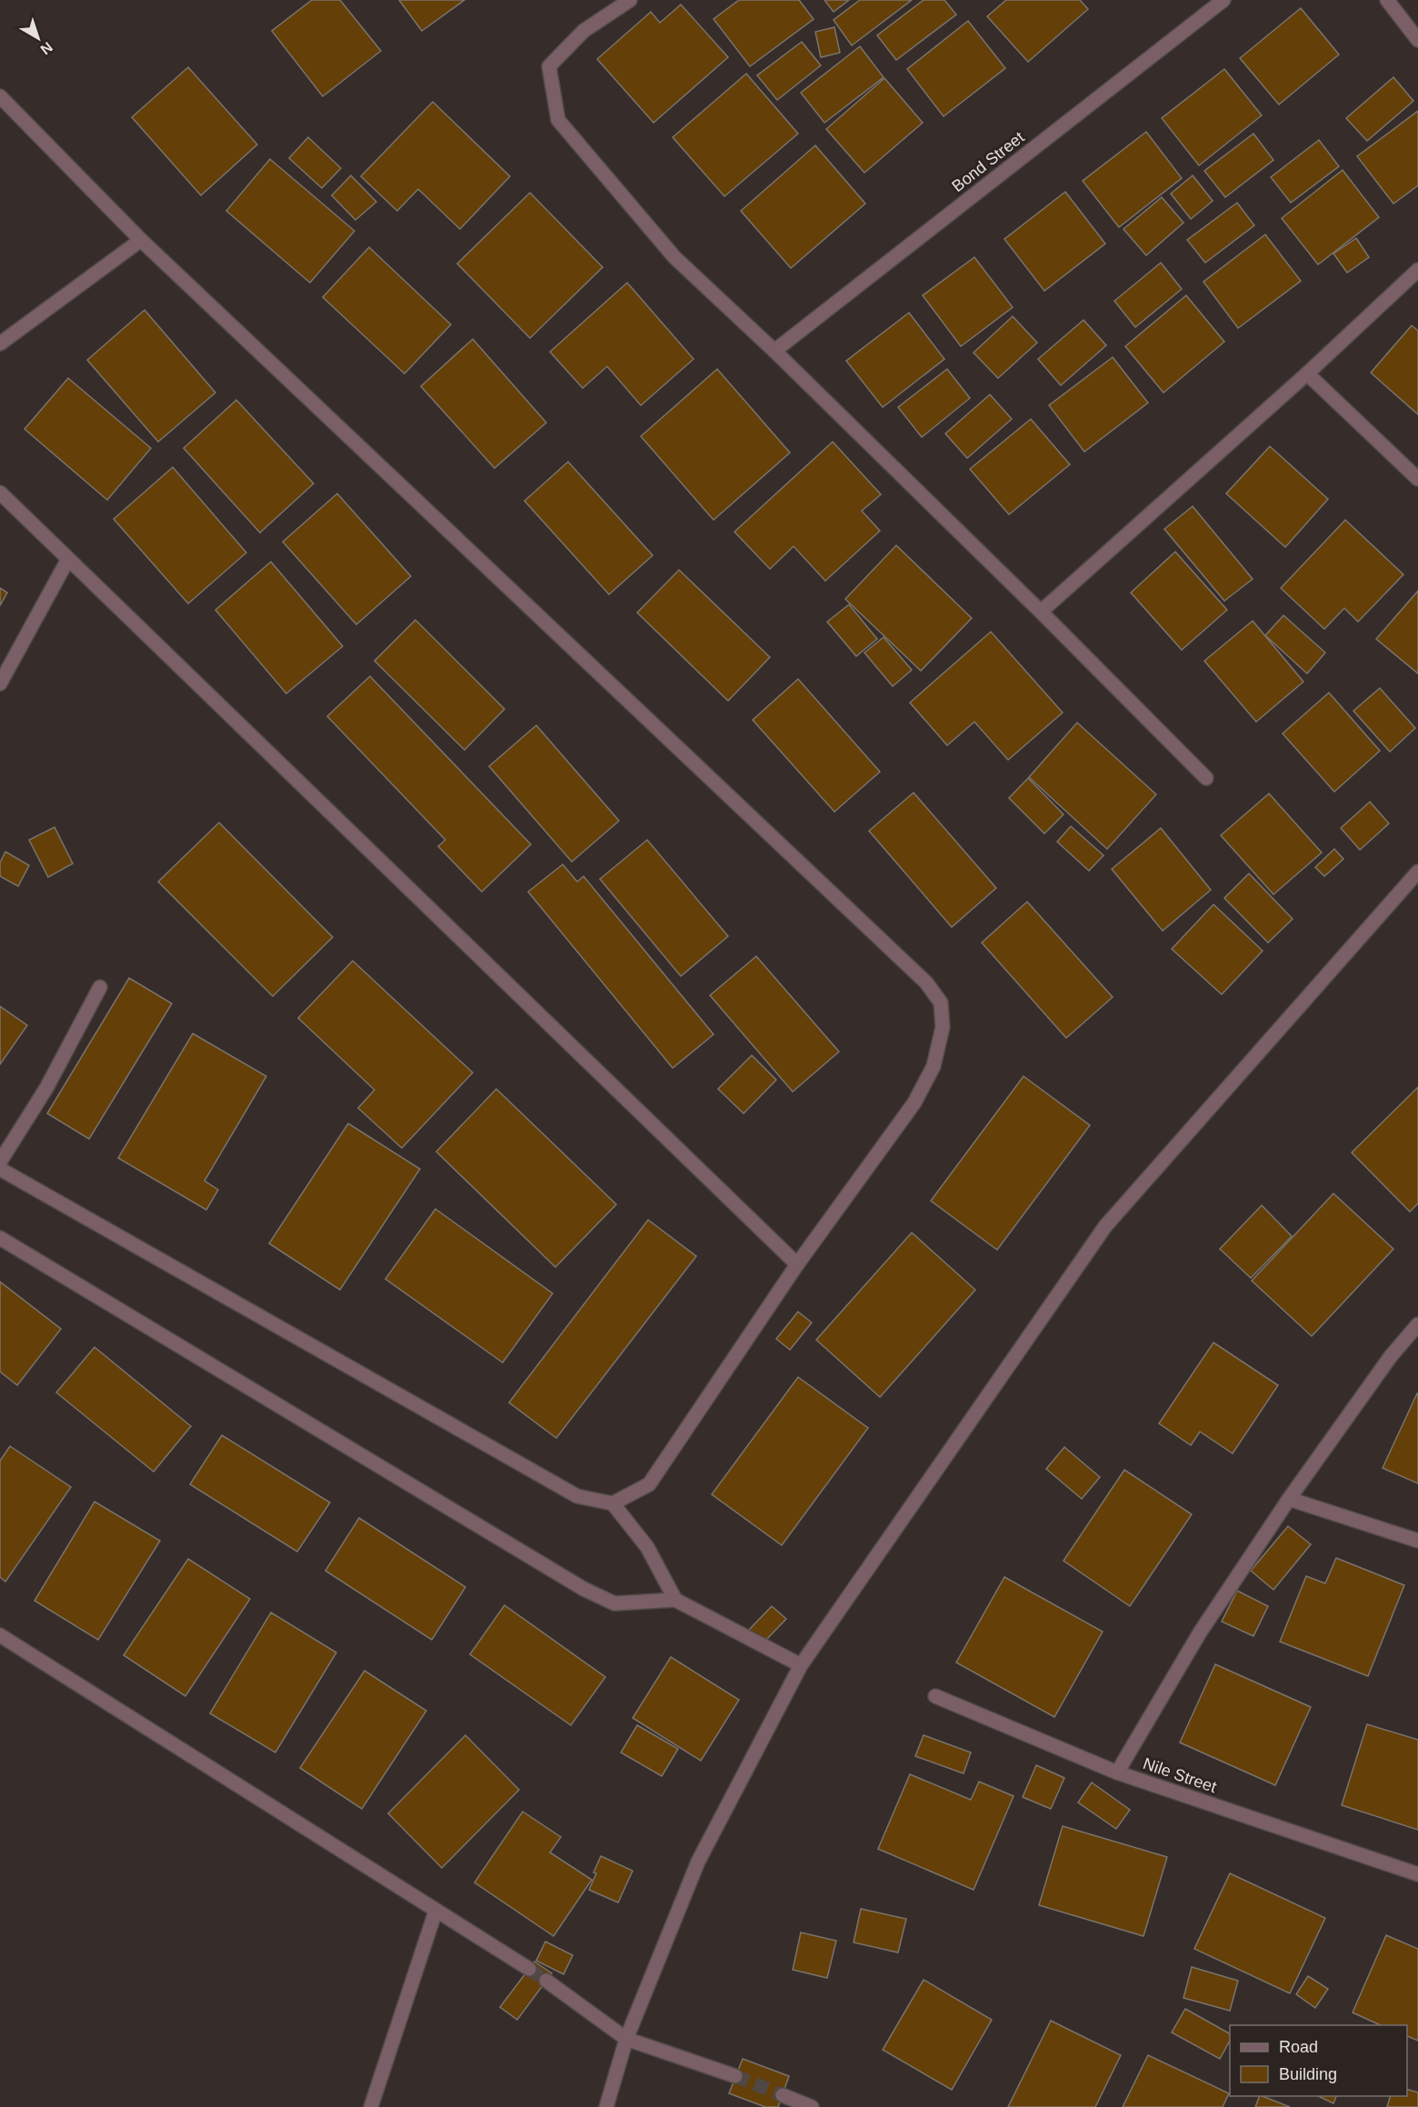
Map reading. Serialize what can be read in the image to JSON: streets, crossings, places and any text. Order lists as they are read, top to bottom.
{
  "streets": {
    "street": ["Bond Street", "Nile Street"]
  },
  "legend": ["Road", "Building"],
  "north": "bottom right"
}
